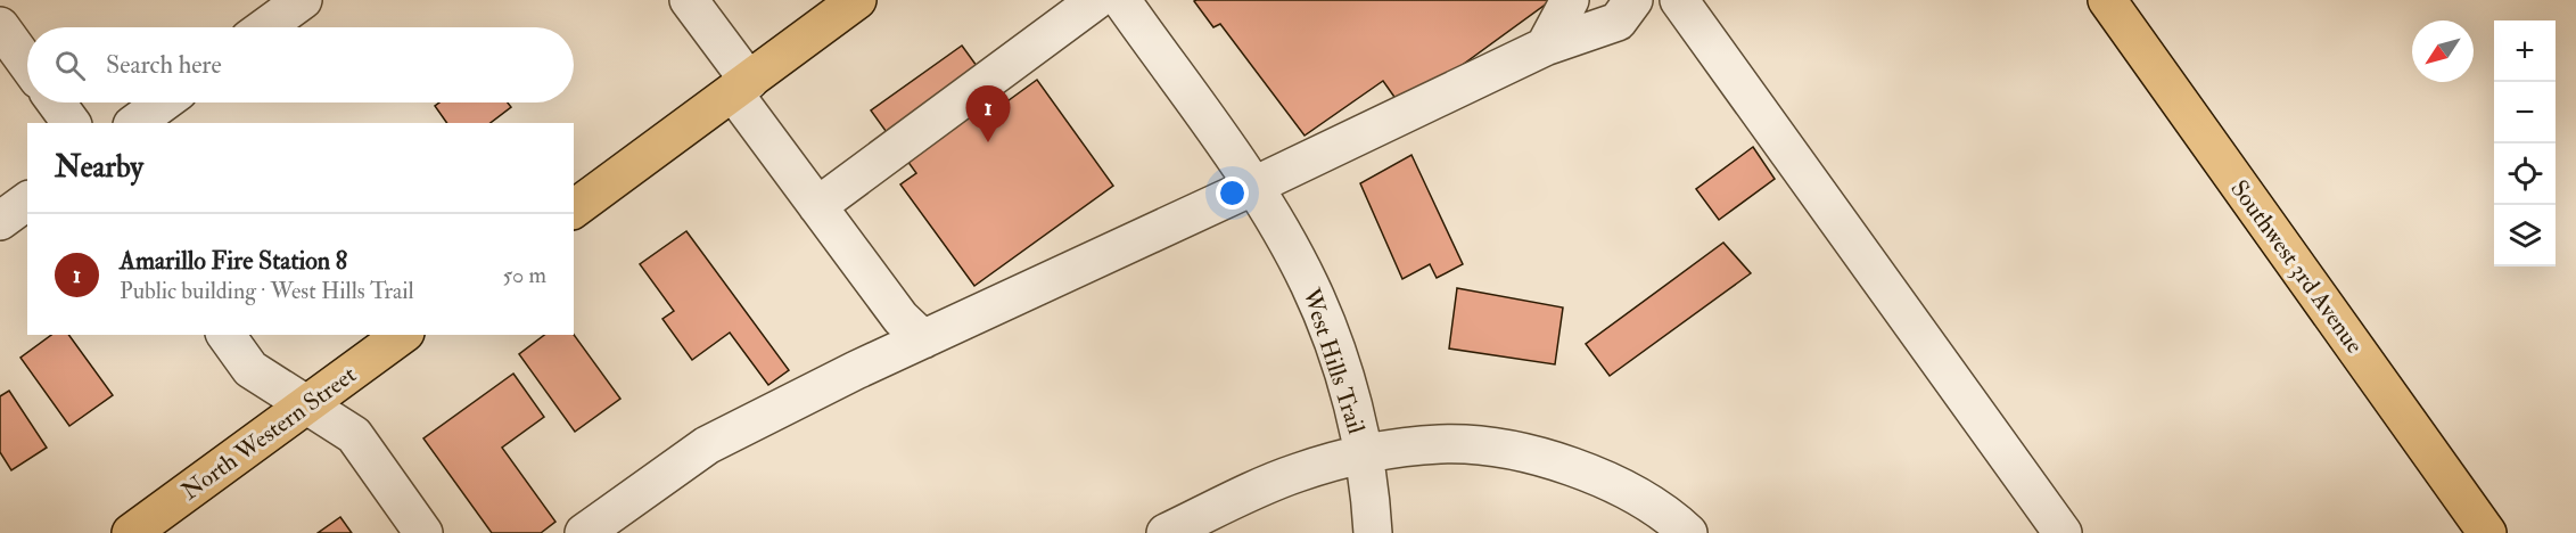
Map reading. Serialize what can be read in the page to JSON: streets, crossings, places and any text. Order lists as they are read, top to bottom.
{
  "streets": {
    "main road": ["Southwest 3rd Avenue", "North Western Street"],
    "street": ["West Hills Trail"]
  },
  "north": "bottom left",
  "page": {
    "map_buttons": ["+", "−"],
    "search": "Search here",
    "pins": "1",
    "heading": "Nearby",
    "list": [
      {
        "mark": "1",
        "name": "Amarillo Fire Station 8",
        "note": "Public building · West Hills Trail",
        "value": "50 m"
      }
    ]
  }
}
